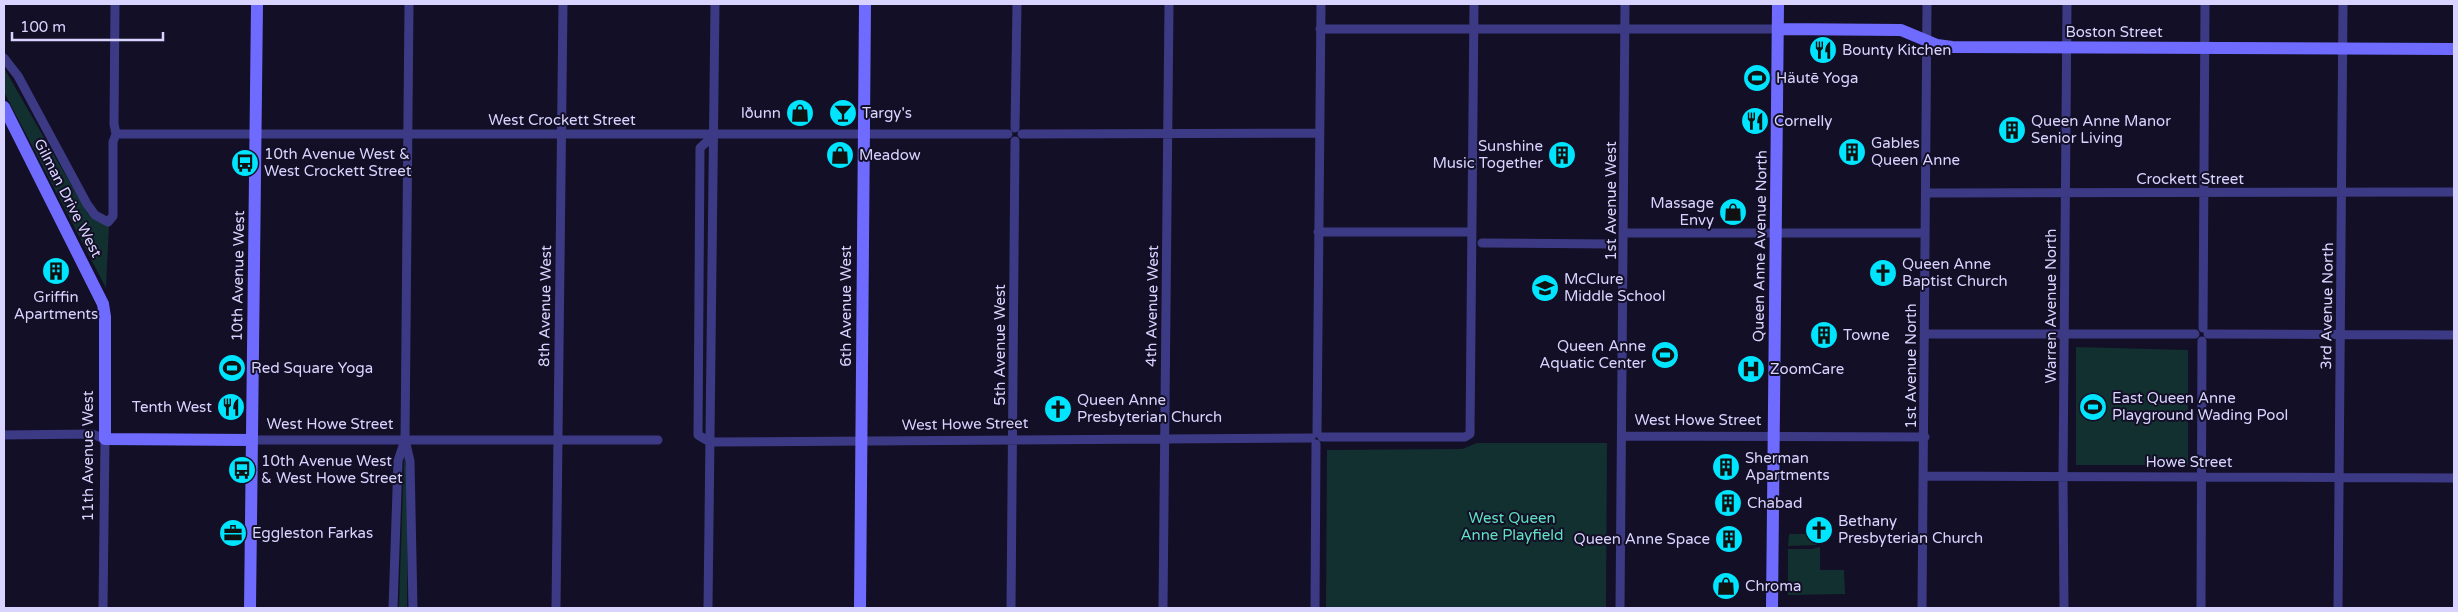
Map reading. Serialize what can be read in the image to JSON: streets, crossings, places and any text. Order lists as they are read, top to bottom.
{
  "streets": {
    "street": [
      "Boston Street",
      "West Crockett Street",
      "Crockett Street",
      "Gilman Drive West",
      "1st Avenue West",
      "Queen Anne Avenue North",
      "10th Avenue West",
      "8th Avenue West",
      "6th Avenue West",
      "4th Avenue West",
      "Warren Avenue North",
      "3rd Avenue North",
      "5th Avenue West",
      "1st Avenue North",
      "West Howe Street",
      "11th Avenue West",
      "Howe Street"
    ]
  },
  "crossings": [
    ["Boston Street", "Queen Anne Avenue North"],
    ["Boston Street", "Warren Avenue North"],
    ["Boston Street", "3rd Avenue North"],
    ["Boston Street", "1st Avenue North"],
    ["West Crockett Street", "Gilman Drive West"],
    ["West Crockett Street", "10th Avenue West"],
    ["West Crockett Street", "8th Avenue West"],
    ["West Crockett Street", "6th Avenue West"],
    ["West Crockett Street", "4th Avenue West"],
    ["West Crockett Street", "5th Avenue West"],
    ["Crockett Street", "Warren Avenue North"],
    ["Crockett Street", "3rd Avenue North"],
    ["Crockett Street", "1st Avenue North"],
    ["Gilman Drive West", "11th Avenue West"],
    ["1st Avenue West", "West Howe Street"],
    ["Queen Anne Avenue North", "West Howe Street"],
    ["10th Avenue West", "West Howe Street"],
    ["8th Avenue West", "West Howe Street"],
    ["6th Avenue West", "West Howe Street"],
    ["4th Avenue West", "West Howe Street"],
    ["Warren Avenue North", "Howe Street"],
    ["3rd Avenue North", "Howe Street"],
    ["5th Avenue West", "West Howe Street"],
    ["1st Avenue North", "Howe Street"],
    ["West Howe Street", "11th Avenue West"]
  ],
  "parks": ["West Queen Anne Playfield"],
  "places": {
    "restaurant": ["Bounty Kitchen", "Cornelly", "Tenth West"],
    "sports": [
      "Häutē Yoga",
      "Queen Anne Aquatic Center",
      "Red Square Yoga",
      "East Queen Anne Playground Wading Pool"
    ],
    "shop": [
      "Iðunn",
      "Meadow",
      "Massage Envy",
      "Chroma"
    ],
    "bar": ["Targy's"],
    "building": [
      "Queen Anne Manor Senior Living",
      "Gables Queen Anne",
      "Sunshine Music Together",
      "Griffin Apartments",
      "Towne",
      "Sherman Apartments",
      "Chabad",
      "Queen Anne Space"
    ],
    "bus stop": ["10th Avenue West & West Crockett Street", "10th Avenue West & West Howe Street"],
    "church": ["Queen Anne Baptist Church", "Queen Anne Presbyterian Church", "Bethany Presbyterian Church"],
    "school or university": ["McClure Middle School"],
    "hospital": ["ZoomCare"],
    "office": ["Eggleston Farkas"]
  },
  "scale_bar": "100 m"
}
